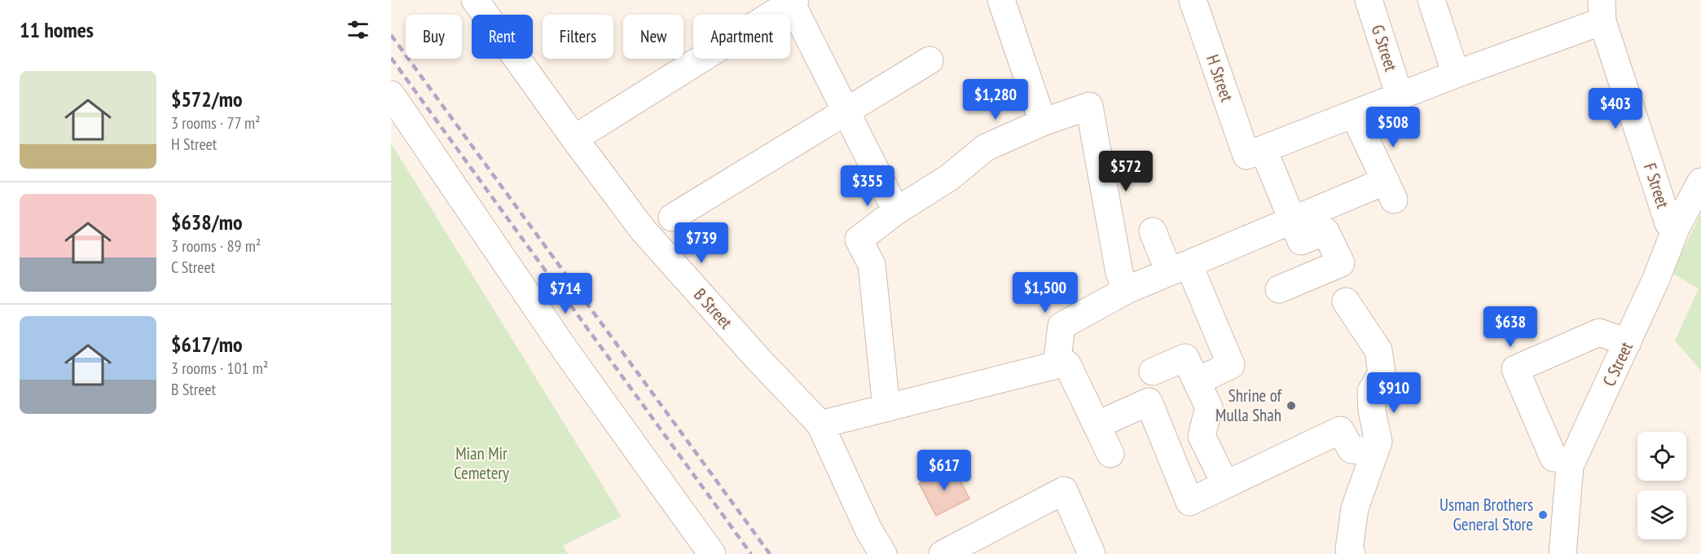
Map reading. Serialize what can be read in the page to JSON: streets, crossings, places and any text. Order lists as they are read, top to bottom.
{
  "streets": {
    "street": [
      "G Street",
      "H Street",
      "F Street",
      "B Street",
      "C Street"
    ]
  },
  "crossings": [
    ["F Street", "C Street"]
  ],
  "parks": ["Mian Mir Cemetery"],
  "places": ["Shrine of Mulla Shah", "Usman Brothers General Store"],
  "page": {
    "heading": "11 homes",
    "chip": [
      "Buy",
      "Rent",
      "Filters",
      "New",
      "Apartment"
    ],
    "list": [
      {
        "name": "$572/mo",
        "note": "3 rooms · 77 m² · H Street"
      },
      {
        "name": "$638/mo",
        "note": "3 rooms · 89 m² · C Street"
      },
      {
        "name": "$617/mo",
        "note": "3 rooms · 101 m² · B Street"
      }
    ],
    "price": [
      "$1,280",
      "$403",
      "$508",
      "$572",
      "$355",
      "$739",
      "$1,500",
      "$714",
      "$638",
      "$910",
      "$617"
    ]
  }
}
